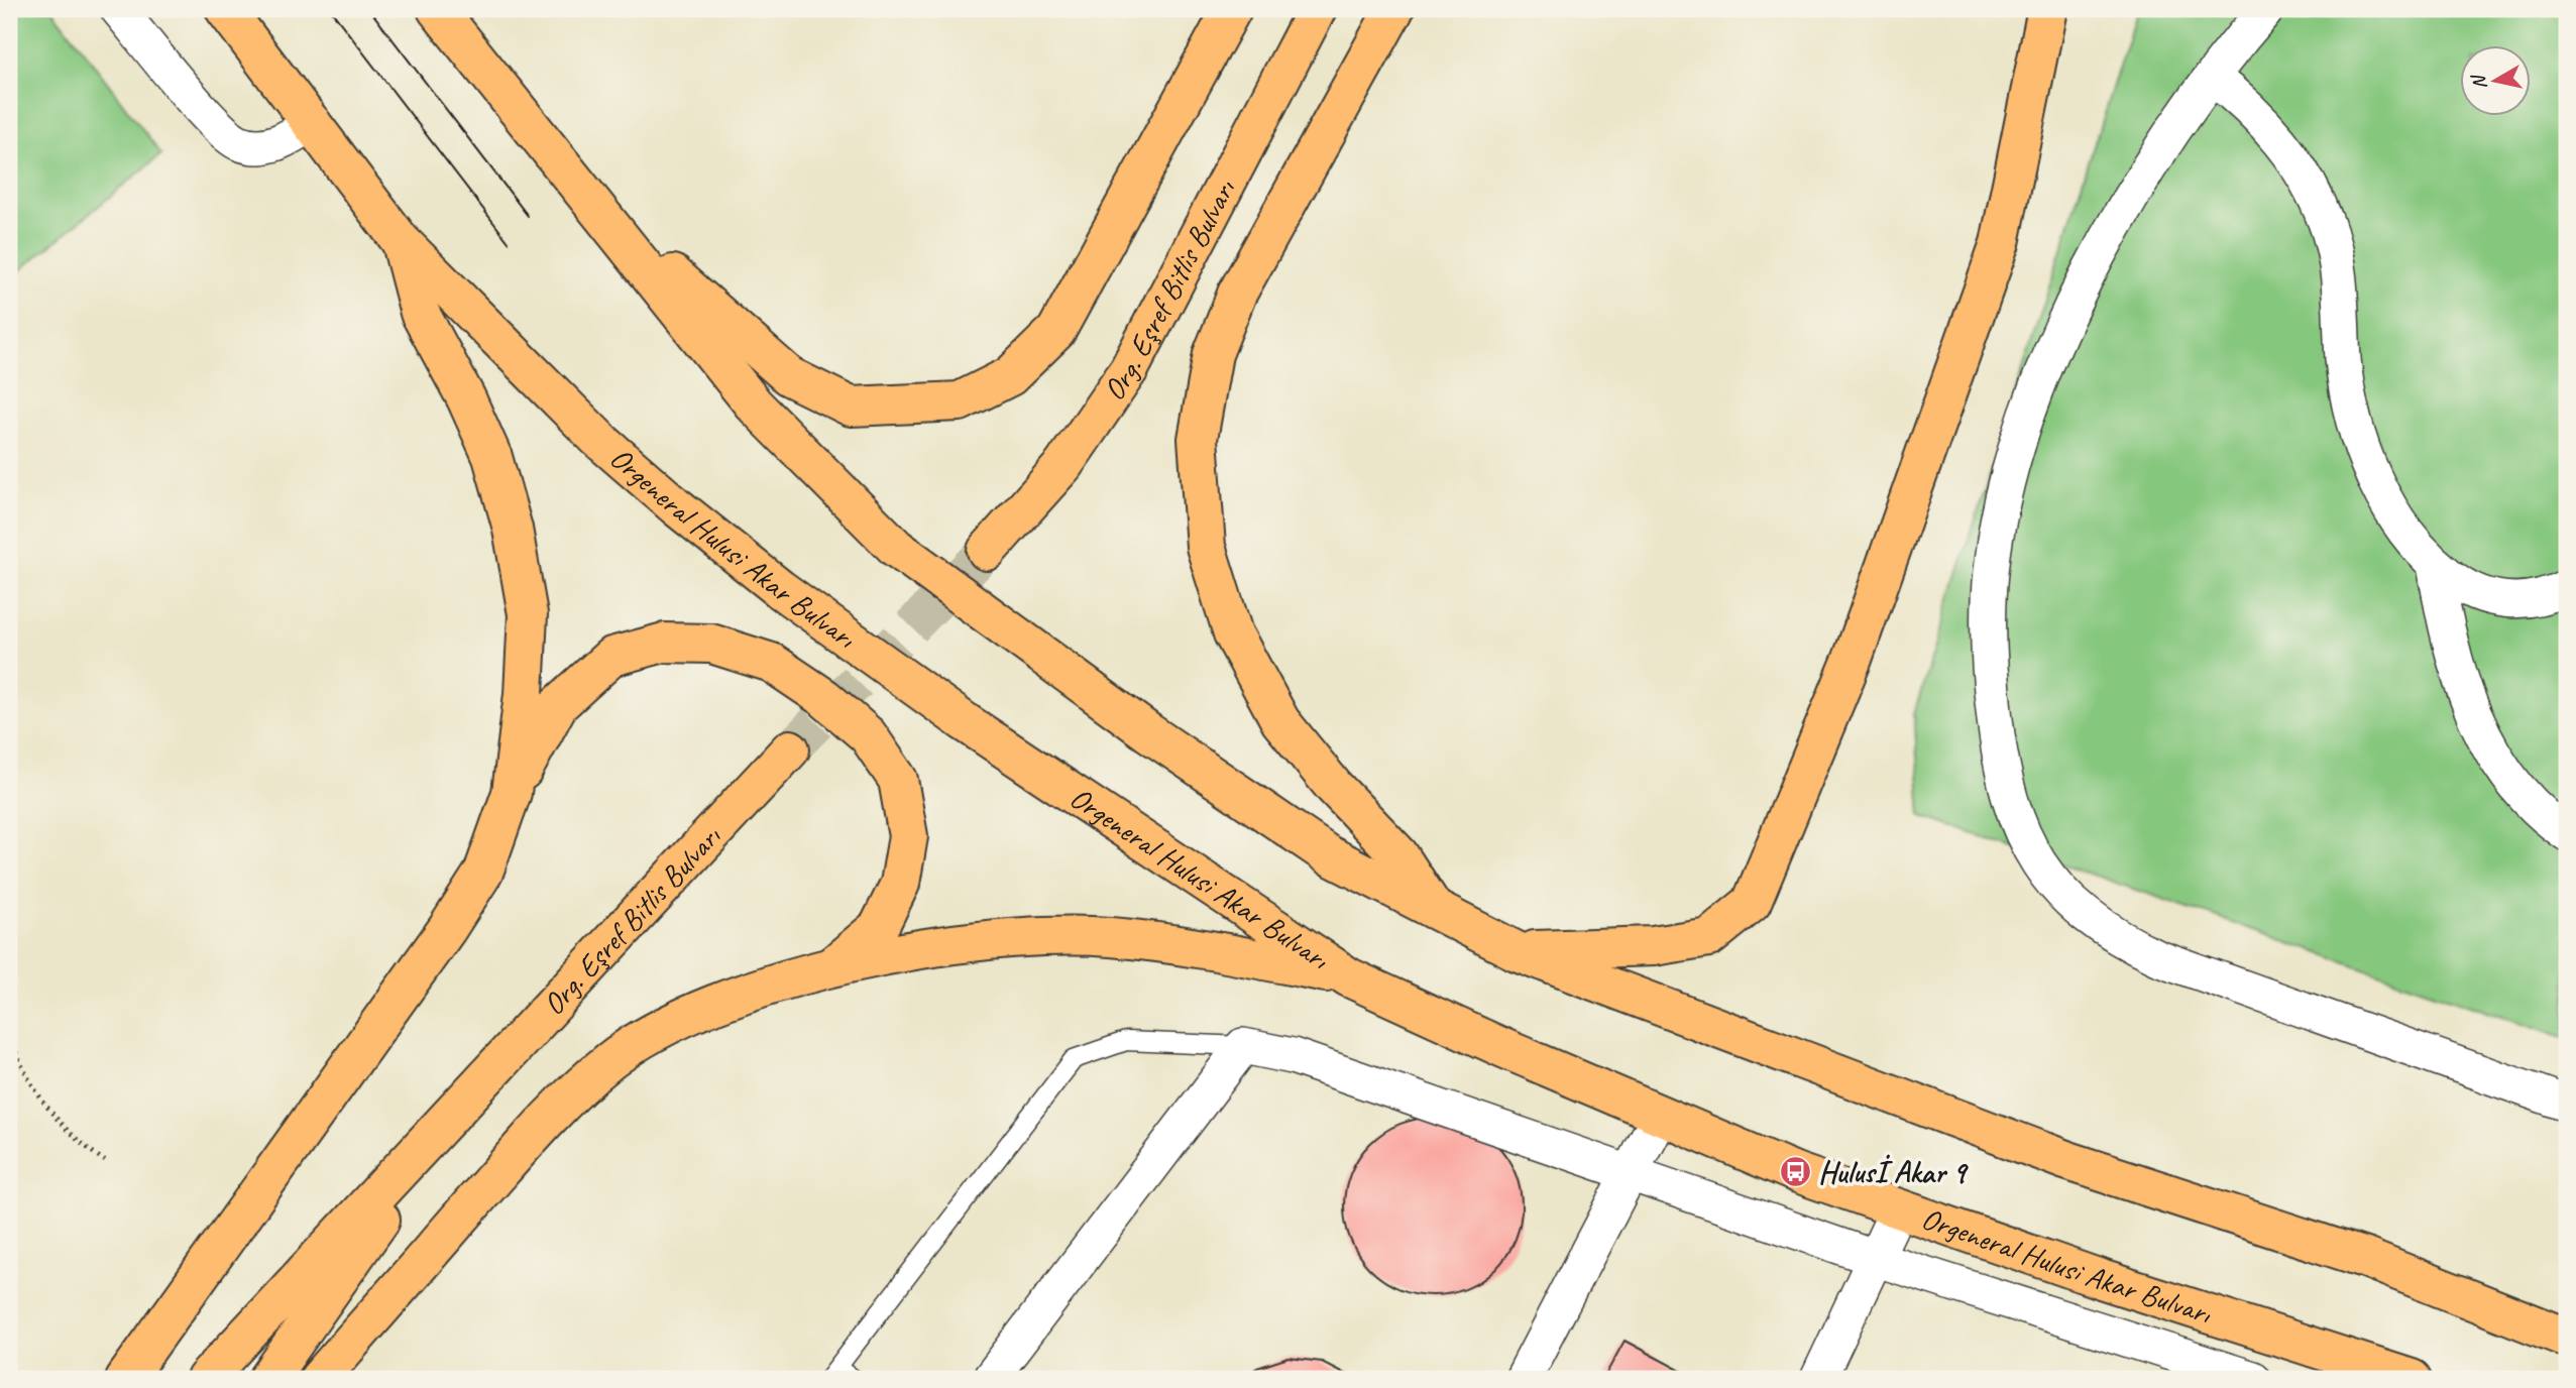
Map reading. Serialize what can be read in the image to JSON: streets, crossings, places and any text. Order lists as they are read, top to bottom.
{
  "streets": {
    "main road": ["Org. Eşref Bitlis Bulvarı", "Orgeneral Hulusi Akar Bulvarı"]
  },
  "places": {
    "bus stop": ["Hulusİ Akar 9"]
  },
  "north": "left"
}
